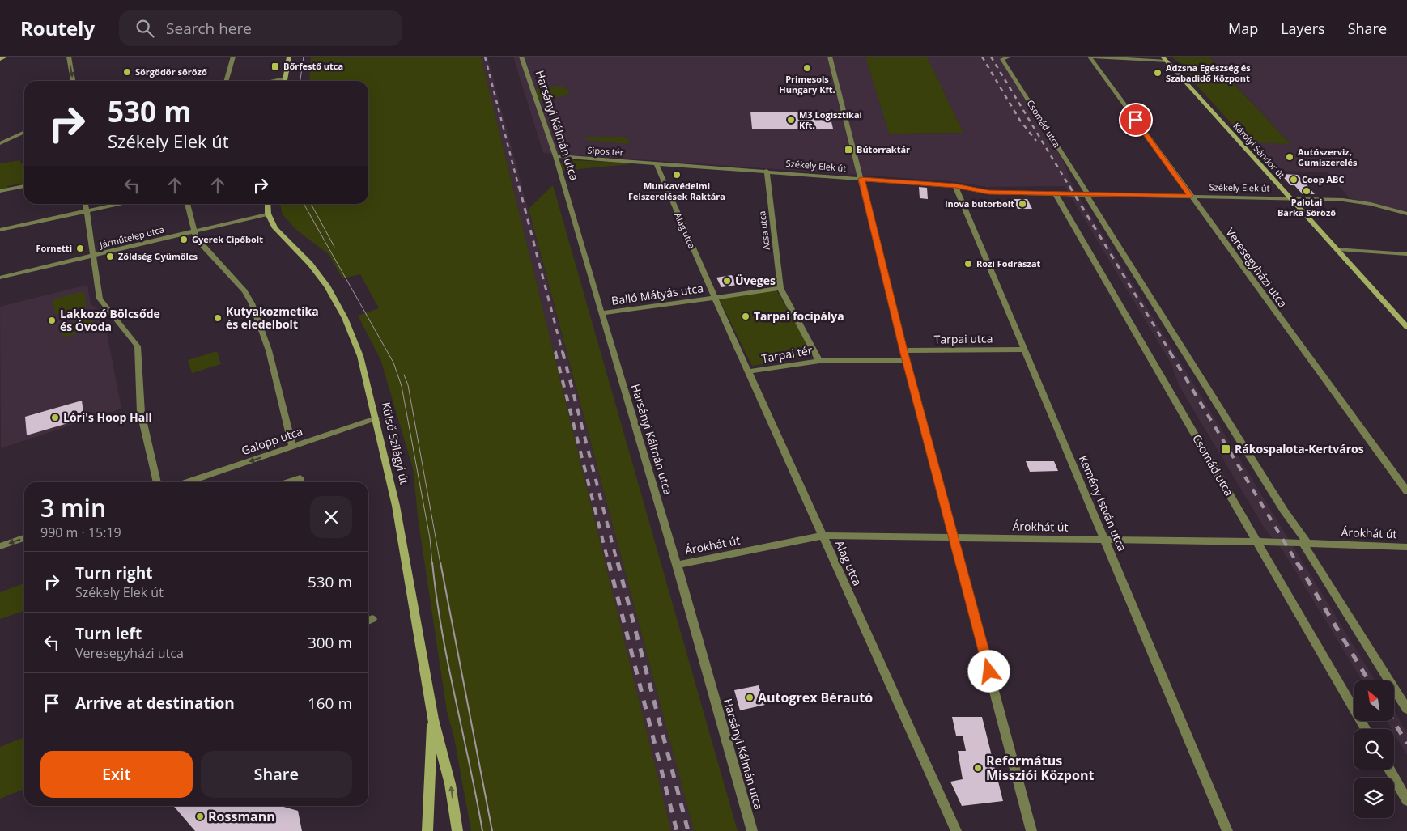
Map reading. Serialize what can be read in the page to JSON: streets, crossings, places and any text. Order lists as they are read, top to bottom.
{
  "streets": {
    "street": [
      "Csomád utca",
      "Harsányi Kálmán utca",
      "Károlyi Sándor út",
      "Sipos tér",
      "Székely Elek út",
      "Alag utca",
      "Acsa utca",
      "Járműtelep utca",
      "Veresegyházi utca",
      "Balló Mátyás utca",
      "Tarpai utca",
      "Tarpai tér",
      "Galopp utca",
      "Külső Szilágyi út",
      "Kemény István utca",
      "Árokhát út"
    ]
  },
  "crossings": [
    ["Csomád utca", "Székely Elek út"],
    ["Csomád utca", "Árokhát út"],
    ["Harsányi Kálmán utca", "Sipos tér"],
    ["Harsányi Kálmán utca", "Balló Mátyás utca"],
    ["Harsányi Kálmán utca", "Árokhát út"],
    ["Károlyi Sándor út", "Székely Elek út"],
    ["Sipos tér", "Székely Elek út"],
    ["Sipos tér", "Alag utca"],
    ["Székely Elek út", "Alag utca"],
    ["Székely Elek út", "Acsa utca"],
    ["Székely Elek út", "Veresegyházi utca"],
    ["Székely Elek út", "Kemény István utca"],
    ["Alag utca", "Balló Mátyás utca"],
    ["Alag utca", "Tarpai tér"],
    ["Alag utca", "Árokhát út"],
    ["Acsa utca", "Tarpai tér"],
    ["Járműtelep utca", "Külső Szilágyi út"],
    ["Balló Mátyás utca", "Tarpai tér"],
    ["Tarpai utca", "Kemény István utca"],
    ["Galopp utca", "Külső Szilágyi út"],
    ["Kemény István utca", "Árokhát út"]
  ],
  "one_way": ["Galopp utca"],
  "places": {
    "transit": ["Bőrfestő utca", "Bútorraktár", "Rákospalota-Kertváros"],
    "other": [
      "Primesols Hungary Kft.",
      "Sörgödör söröző",
      "Adzsna Egészség és Szabadidő Központ",
      "M3 Logisztikai Kft.",
      "Autószerviz, Gumiszerelés",
      "Munkavédelmi Felszerelések Raktára",
      "Coop ABC",
      "Palotai Bárka Söröző",
      "Inova bútorbolt",
      "Gyerek Cipőbolt",
      "Fornetti",
      "Zöldség Gyümölcs",
      "Rozi Fodrászat",
      "Üveges",
      "Tarpai focipálya",
      "Kutyakozmetika és eledelbolt",
      "Lakkozó Bölcsőde és Óvoda",
      "Lóri's Hoop Hall",
      "Autogrex Bérautó",
      "Református Missziói Központ",
      "Rossmann"
    ]
  },
  "north": "top left",
  "page": {
    "header": "Routely",
    "search": "Search here",
    "nav": ["Map", "Layers", "Share"],
    "turn": ["530 m", "Székely Elek út"],
    "heading": ["3 min", "990 m · 15:19"],
    "list": [
      {
        "name": "Turn right",
        "note": "Székely Elek út",
        "value": "530 m"
      },
      {
        "name": "Turn left",
        "note": "Veresegyházi utca",
        "value": "300 m"
      },
      {
        "name": "Arrive at destination",
        "value": "160 m"
      }
    ],
    "buttons": ["Exit", "Share"]
  }
}
